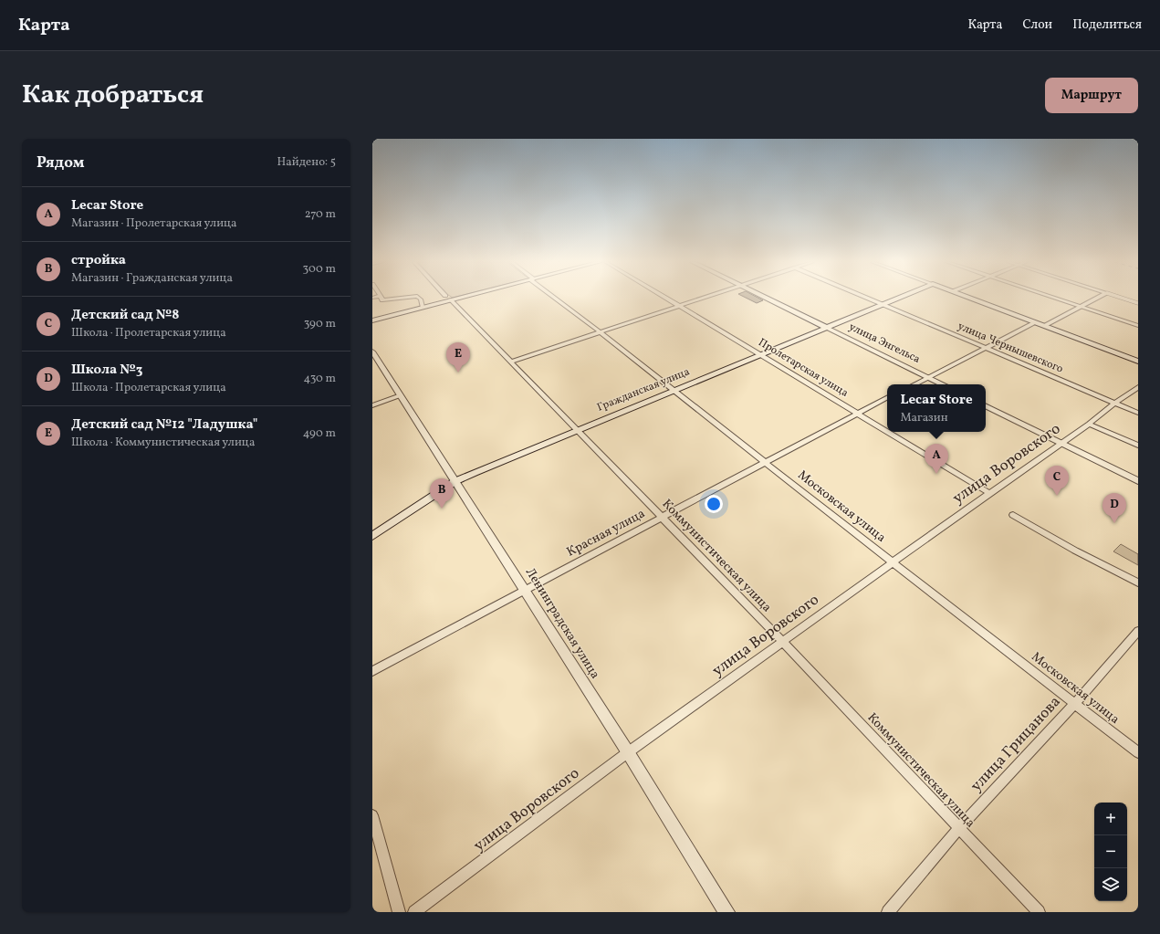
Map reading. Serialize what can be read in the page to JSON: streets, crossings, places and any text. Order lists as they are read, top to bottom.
{
  "streets": {
    "main road": ["улица Энгельса", "Гражданская улица"],
    "street": [
      "улица Чернышевского",
      "Пролетарская улица",
      "улица Воровского",
      "Московская улица",
      "Красная улица",
      "Коммунистическая улица",
      "Ленинградская улица",
      "улица Грицанова"
    ]
  },
  "crossings": [
    ["улица Энгельса", "Гражданская улица"],
    ["улица Чернышевского", "Гражданская улица"],
    ["улица Чернышевского", "улица Воровского"],
    ["Пролетарская улица", "Гражданская улица"],
    ["Пролетарская улица", "улица Воровского"],
    ["Пролетарская улица", "Красная улица"],
    ["Гражданская улица", "Московская улица"],
    ["Гражданская улица", "Коммунистическая улица"],
    ["Гражданская улица", "Ленинградская улица"],
    ["улица Воровского", "Московская улица"],
    ["улица Воровского", "Коммунистическая улица"],
    ["улица Воровского", "Ленинградская улица"],
    ["Московская улица", "Красная улица"],
    ["Московская улица", "улица Грицанова"],
    ["Красная улица", "Коммунистическая улица"],
    ["Красная улица", "Ленинградская улица"],
    ["Коммунистическая улица", "улица Грицанова"]
  ],
  "page": {
    "header": "Карта",
    "nav": ["Карта", "Слои", "Поделиться"],
    "title": "Как добраться",
    "buttons": "Маршрут",
    "heading": ["Рядом", "Найдено: 5"],
    "list": [
      {
        "mark": "A",
        "name": "Lecar Store",
        "note": "Магазин · Пролетарская улица",
        "value": "270 m"
      },
      {
        "mark": "B",
        "name": "стройка",
        "note": "Магазин · Гражданская улица",
        "value": "300 m"
      },
      {
        "mark": "C",
        "name": "Детский сад №8",
        "note": "Школа · Пролетарская улица",
        "value": "390 m"
      },
      {
        "mark": "D",
        "name": "Школа №3",
        "note": "Школа · Пролетарская улица",
        "value": "430 m"
      },
      {
        "mark": "E",
        "name": "Детский сад №12 \"Ладушка\"",
        "note": "Школа · Коммунистическая улица",
        "value": "490 m"
      }
    ],
    "pins": [
      "E",
      "A",
      "C",
      "B",
      "D"
    ],
    "popup": ["Lecar Store", "Магазин"],
    "map_buttons": ["+", "−"]
  }
}
